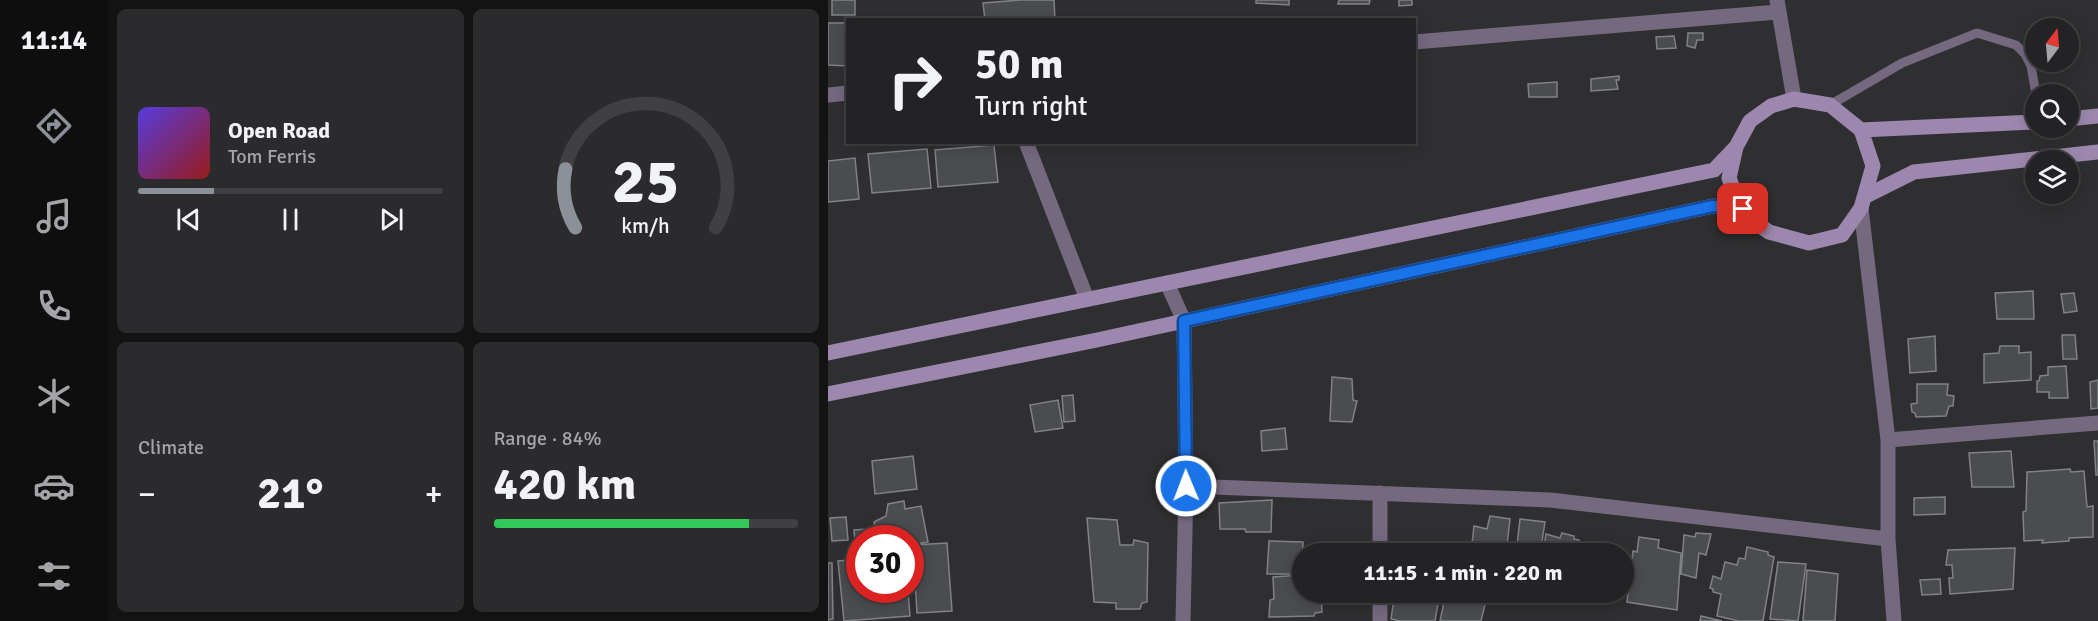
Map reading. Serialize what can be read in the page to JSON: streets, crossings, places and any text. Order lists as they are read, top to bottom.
{
  "north": "top",
  "page": {
    "tabs": "11:14",
    "turn": ["50 m", "Turn right"],
    "song": ["Open Road", "Tom Ferris"],
    "tile": [
      "Climate",
      ["Range · 84%", "420 km"]
    ],
    "heat": ["−", "21°", "+"],
    "limit": "30",
    "trip": "11:15 · 1 min · 220 m",
    "gauge": ["25", "km/h"]
  }
}
